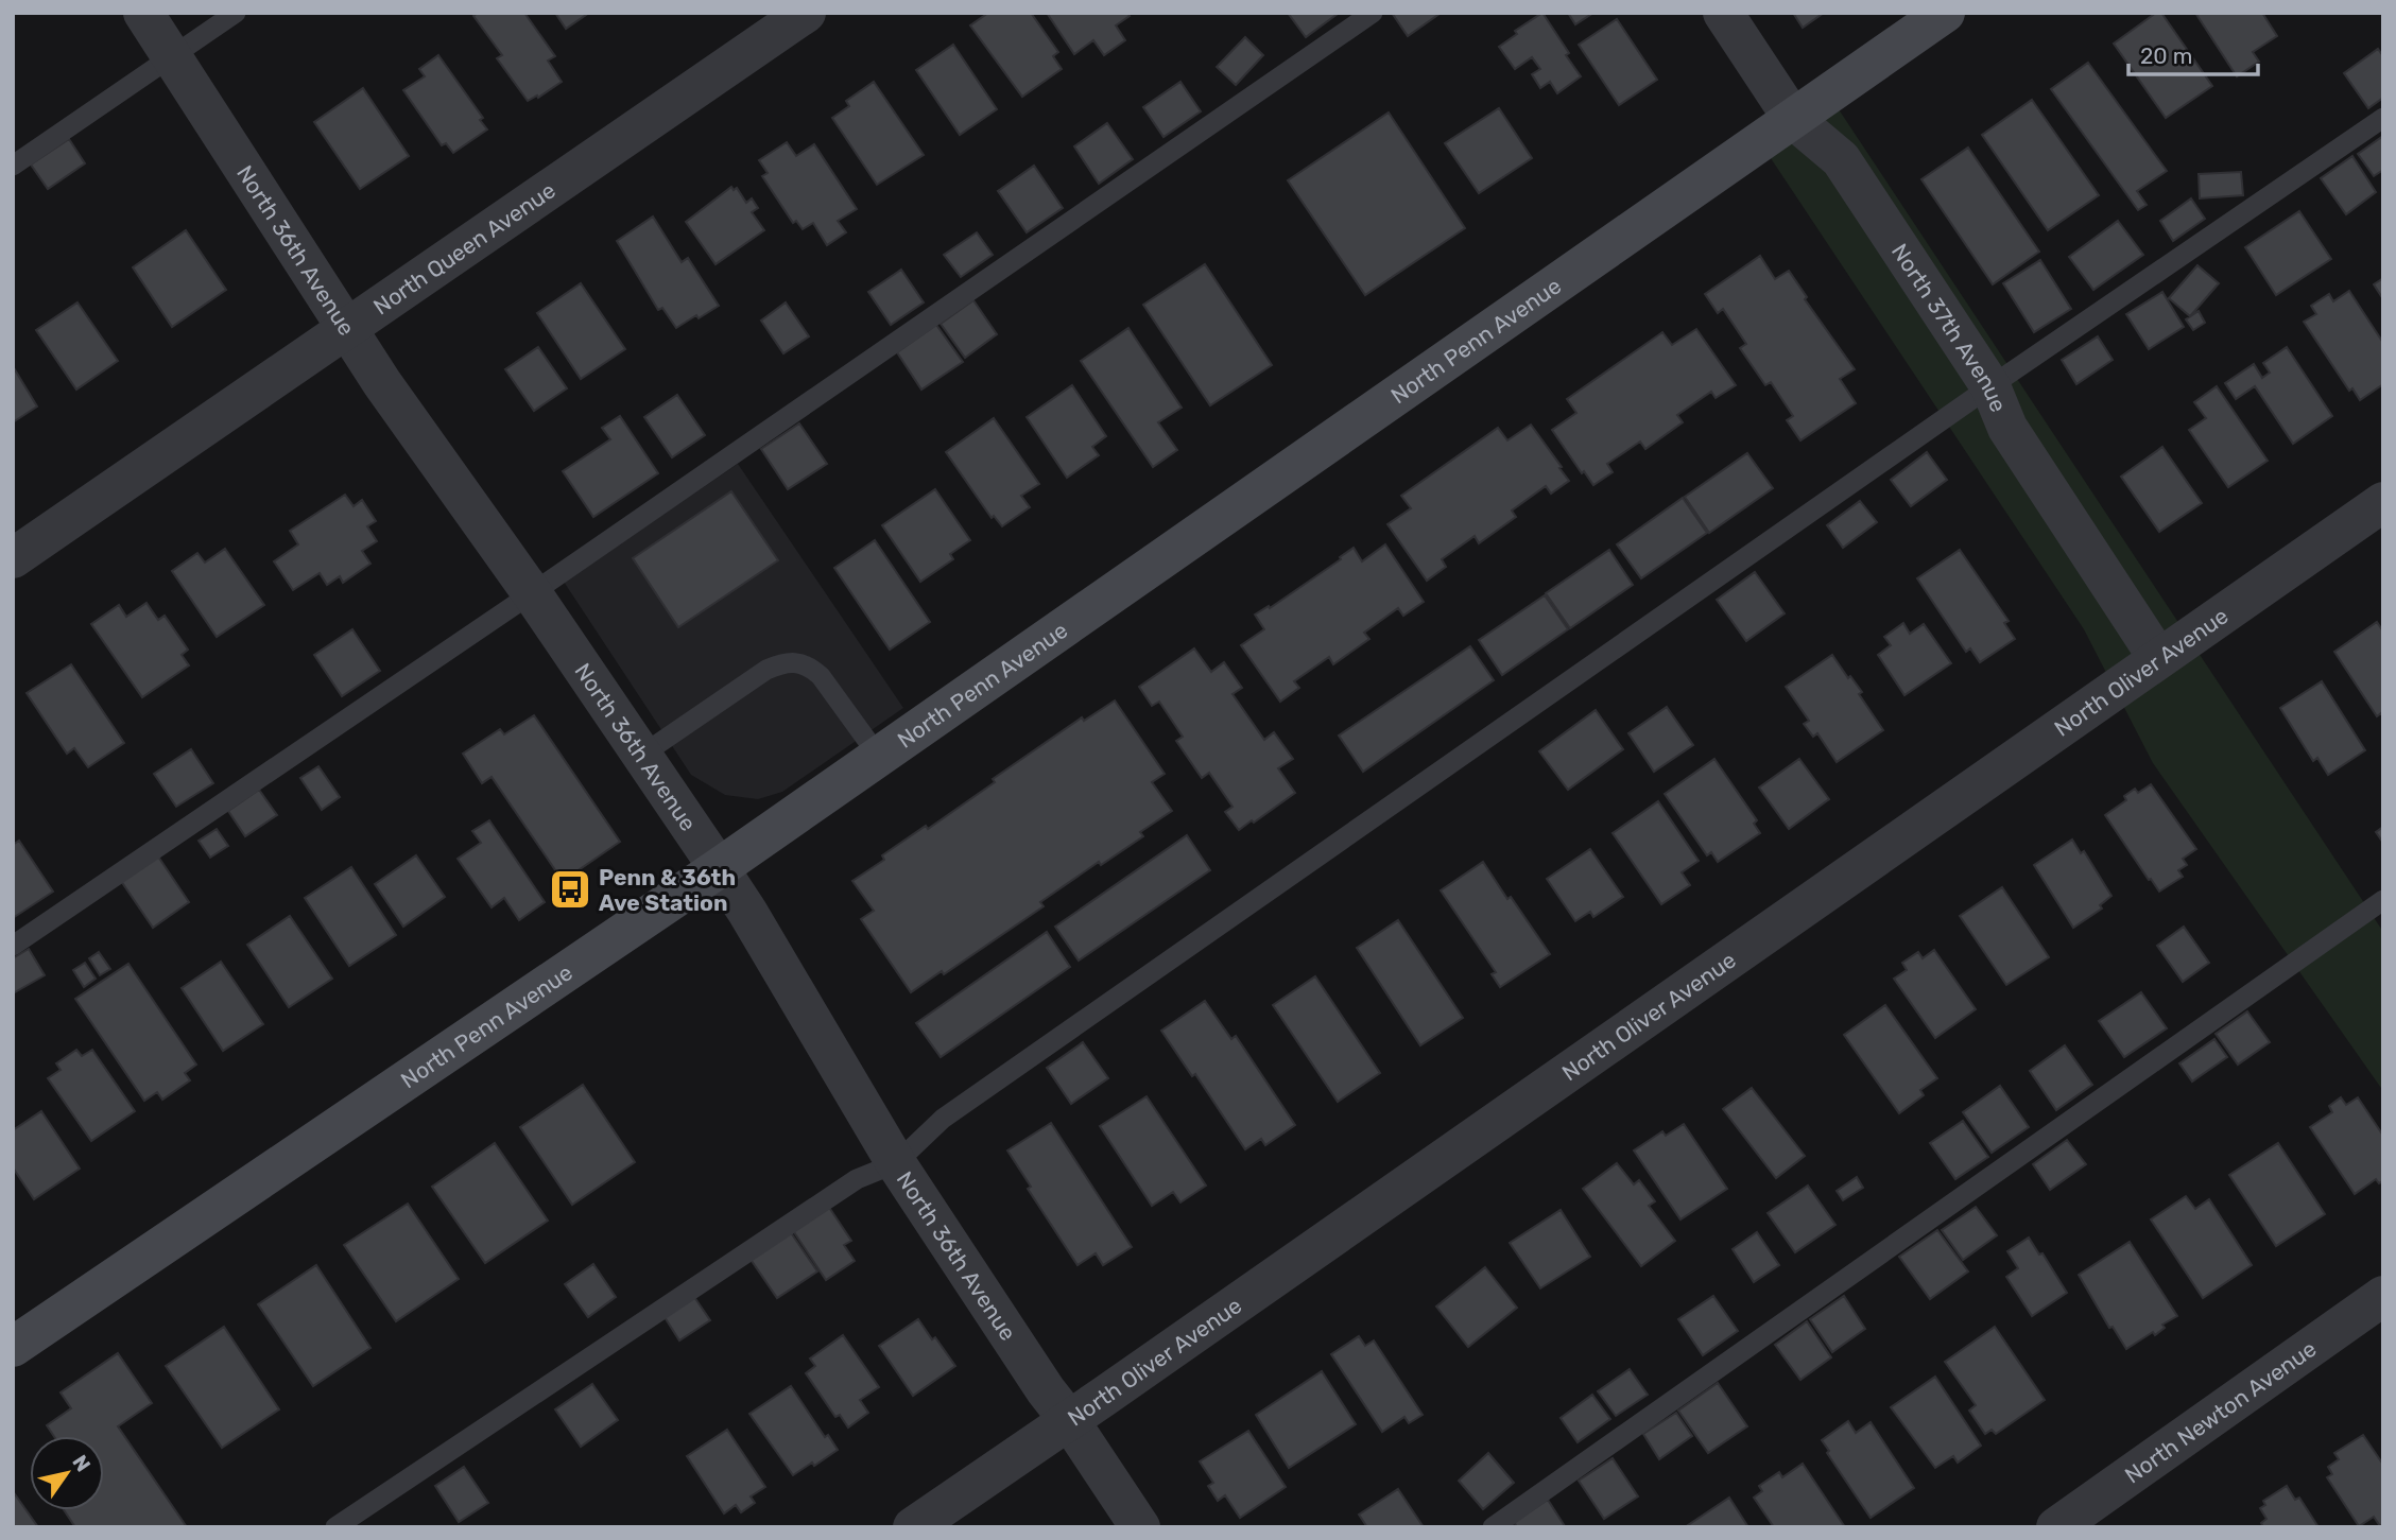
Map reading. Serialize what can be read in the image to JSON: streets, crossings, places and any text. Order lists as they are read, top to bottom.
{
  "streets": {
    "main road": ["North Penn Avenue"],
    "street": [
      "North Queen Avenue",
      "North 36th Avenue",
      "North 37th Avenue",
      "North Oliver Avenue",
      "North Newton Avenue"
    ]
  },
  "crossings": [
    ["North Queen Avenue", "North 36th Avenue"],
    ["North 36th Avenue", "North Penn Avenue"],
    ["North 36th Avenue", "North Oliver Avenue"],
    ["North 37th Avenue", "North Penn Avenue"],
    ["North 37th Avenue", "North Oliver Avenue"]
  ],
  "places": {
    "bus stop": ["Penn & 36th Ave Station"]
  },
  "scale_bar": "20 m",
  "north": "top right"
}
